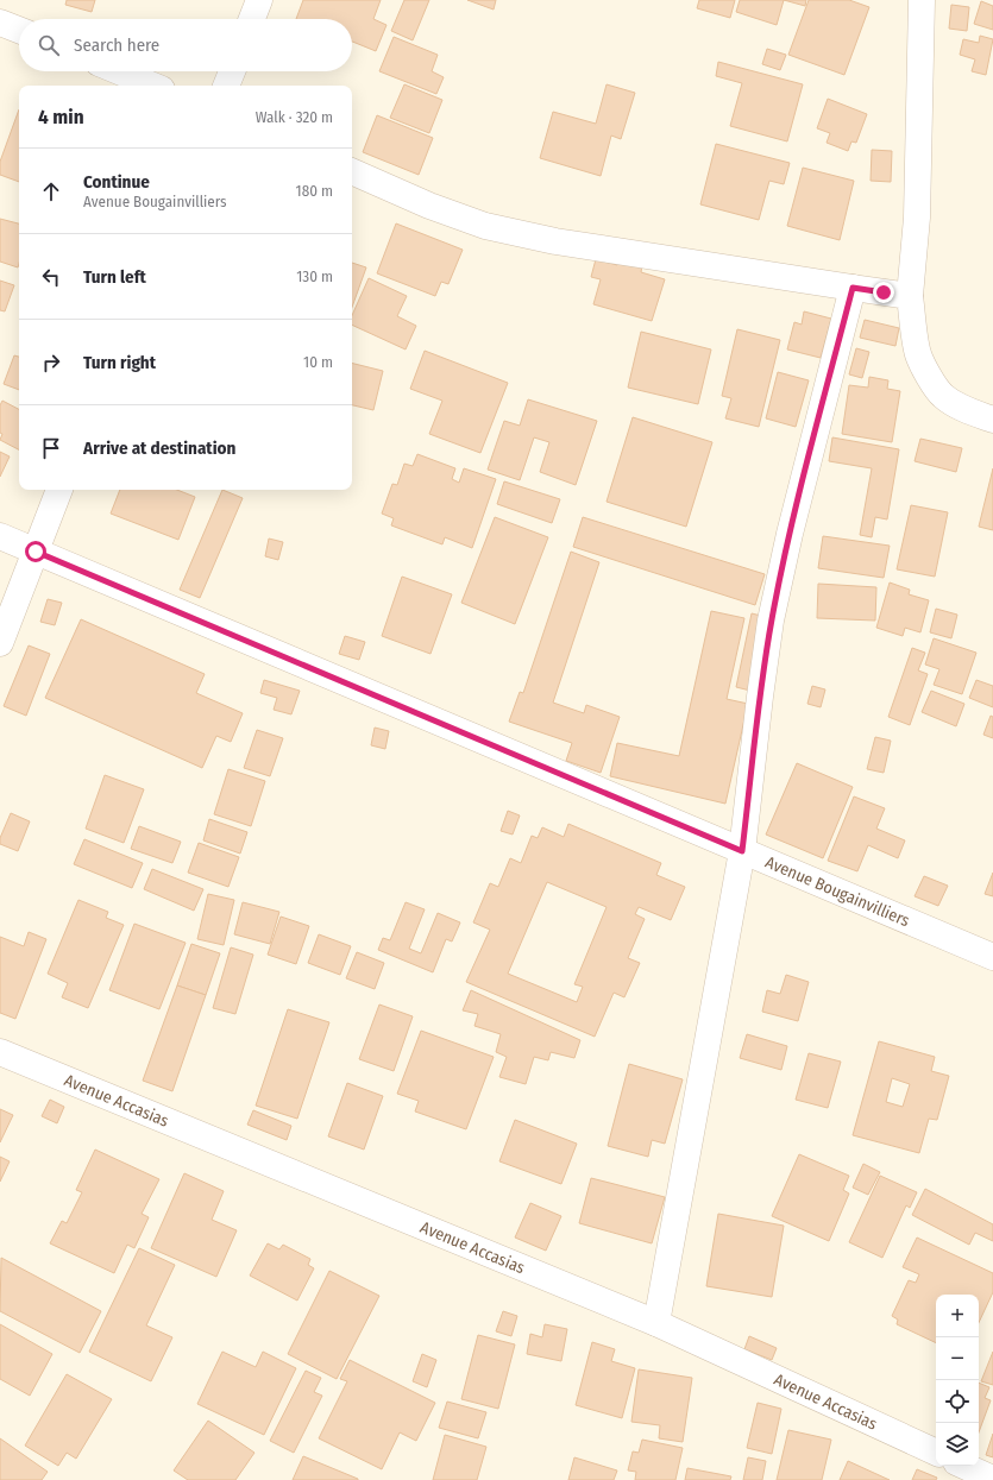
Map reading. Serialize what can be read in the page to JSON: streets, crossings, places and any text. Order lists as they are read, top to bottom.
{
  "streets": {
    "street": ["Avenue Bougainvilliers", "Avenue Accasias"]
  },
  "page": {
    "search": "Search here",
    "heading": ["4 min", "Walk · 320 m"],
    "list": [
      ["Continue", "Avenue Bougainvilliers", "180 m"],
      ["Turn left", "130 m"],
      ["Turn right", "10 m"],
      "Arrive at destination"
    ],
    "map_buttons": ["+", "−"]
  }
}
